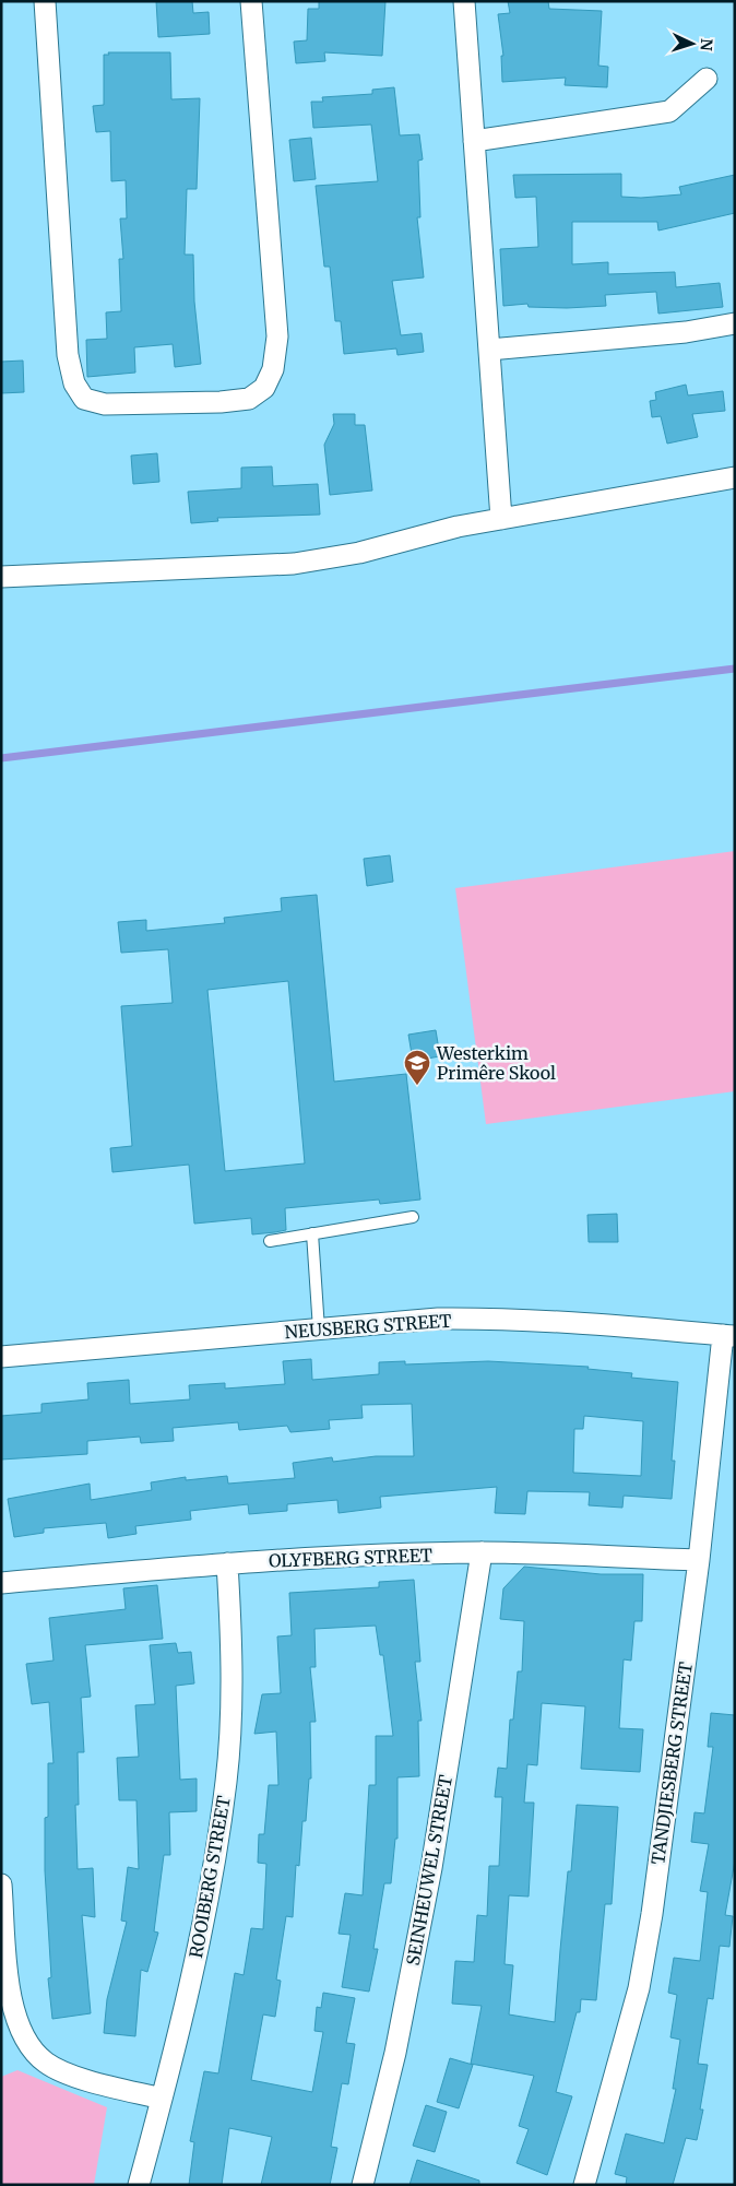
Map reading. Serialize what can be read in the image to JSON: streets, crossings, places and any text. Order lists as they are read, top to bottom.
{
  "streets": {
    "street": [
      "NEUSBERG STREET",
      "OLYFBERG STREET",
      "TANDJIESBERG STREET",
      "SEINHEUWEL STREET",
      "ROOIBERG STREET"
    ]
  },
  "crossings": [
    ["NEUSBERG STREET", "TANDJIESBERG STREET"],
    ["OLYFBERG STREET", "TANDJIESBERG STREET"],
    ["OLYFBERG STREET", "SEINHEUWEL STREET"],
    ["OLYFBERG STREET", "ROOIBERG STREET"]
  ],
  "places": {
    "school or university": ["Westerkim Primêre Skool"]
  },
  "north": "right"
}
